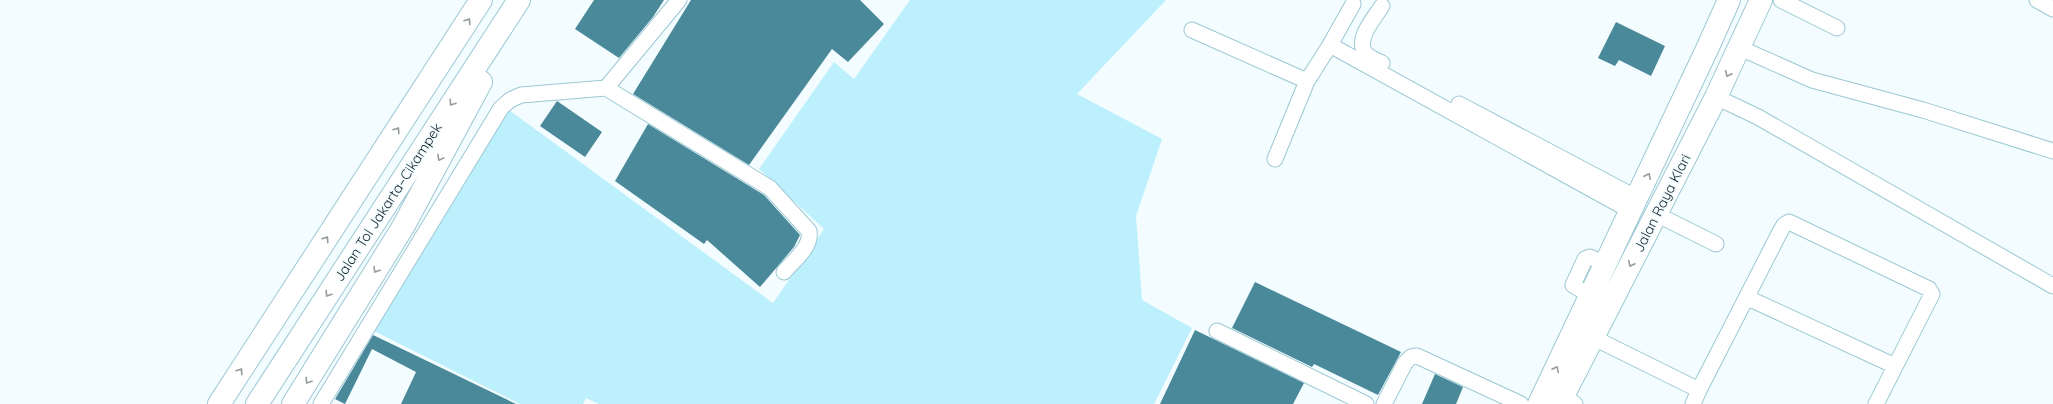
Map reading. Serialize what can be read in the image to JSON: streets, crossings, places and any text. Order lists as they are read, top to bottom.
{
  "streets": {
    "highway": ["Jalan Tol Jakarta–Cikampek", "Jalan Raya Klari"]
  }
}
